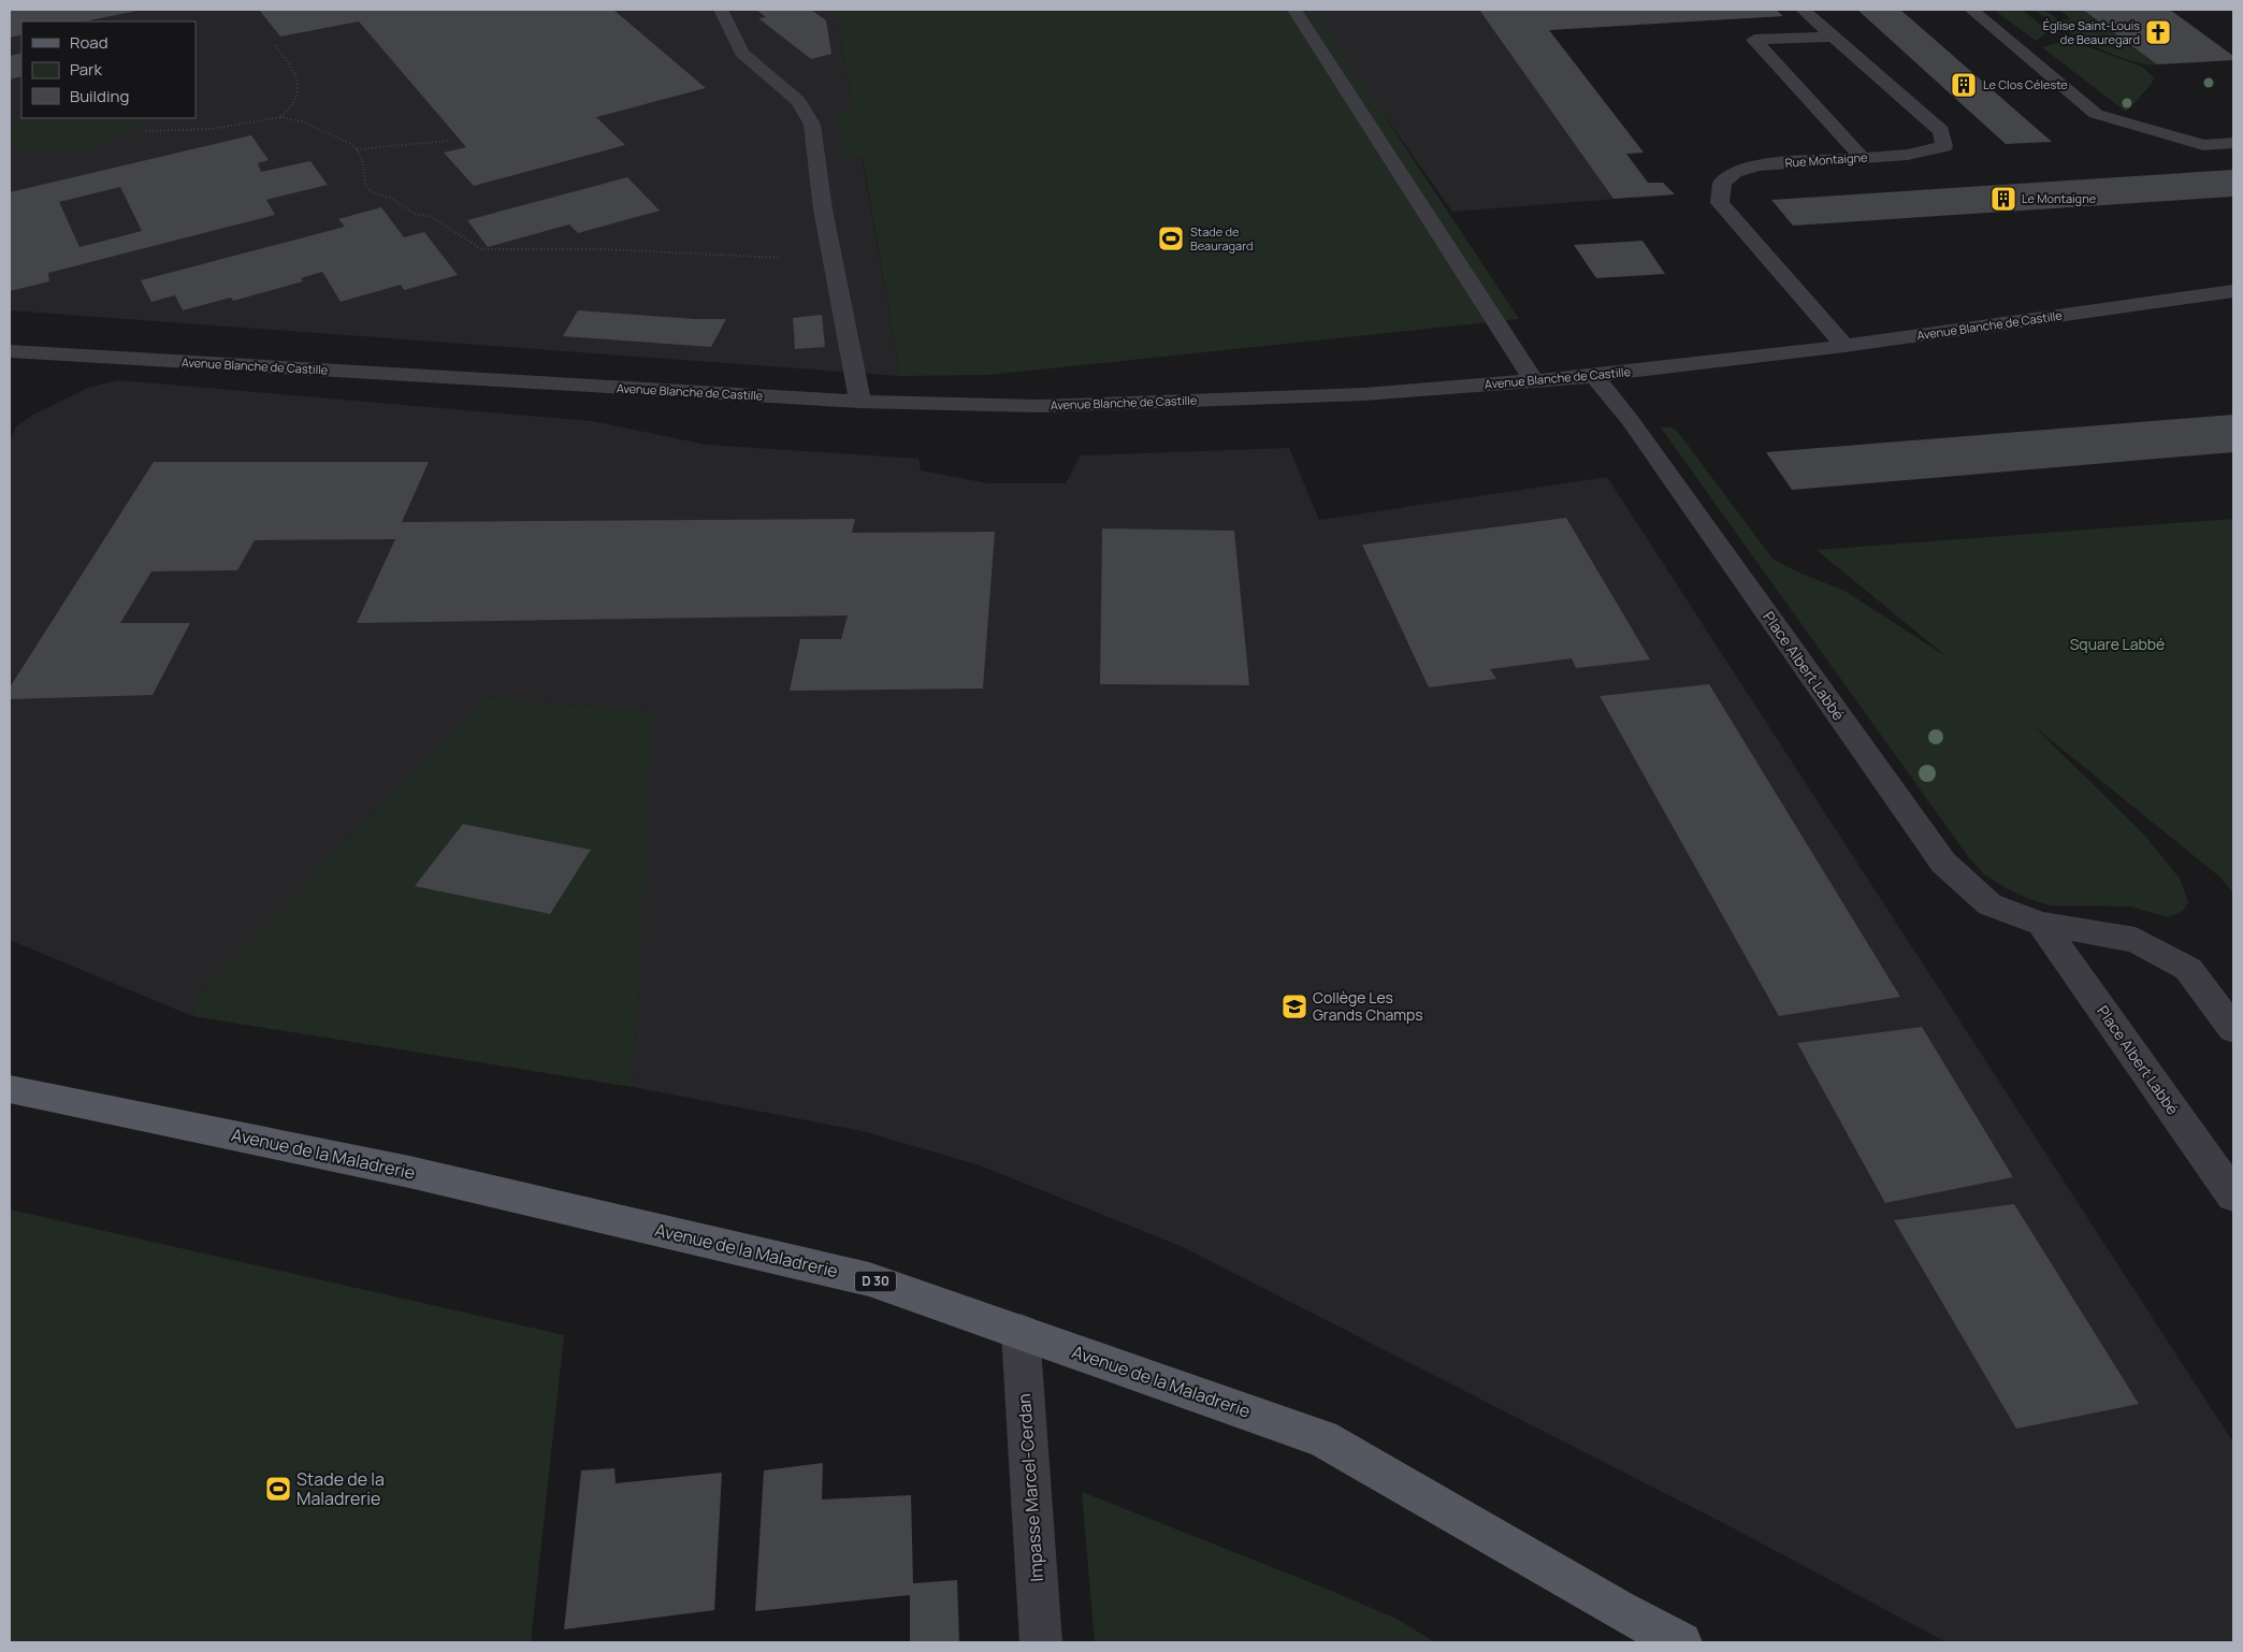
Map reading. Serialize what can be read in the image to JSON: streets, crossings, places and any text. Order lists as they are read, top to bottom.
{
  "streets": {
    "main road": ["Avenue de la Maladrerie", "D 30"],
    "street": [
      "Rue Montaigne",
      "Avenue Blanche de Castille",
      "Place Albert Labbé",
      "Impasse Marcel-Cerdan"
    ]
  },
  "crossings": [
    ["Rue Montaigne", "Avenue Blanche de Castille"],
    ["Avenue Blanche de Castille", "Place Albert Labbé"],
    ["Avenue de la Maladrerie", "Impasse Marcel-Cerdan"]
  ],
  "parks": ["Square Labbé"],
  "places": {
    "church": ["Église Saint-Louis de Beauregard"],
    "building": ["Le Clos Céleste", "Le Montaigne"],
    "sports": ["Stade de Beauragard", "Stade de la Maladrerie"],
    "school or university": ["Collège Les Grands Champs"]
  },
  "legend": ["Road", "Park", "Building"]
}
